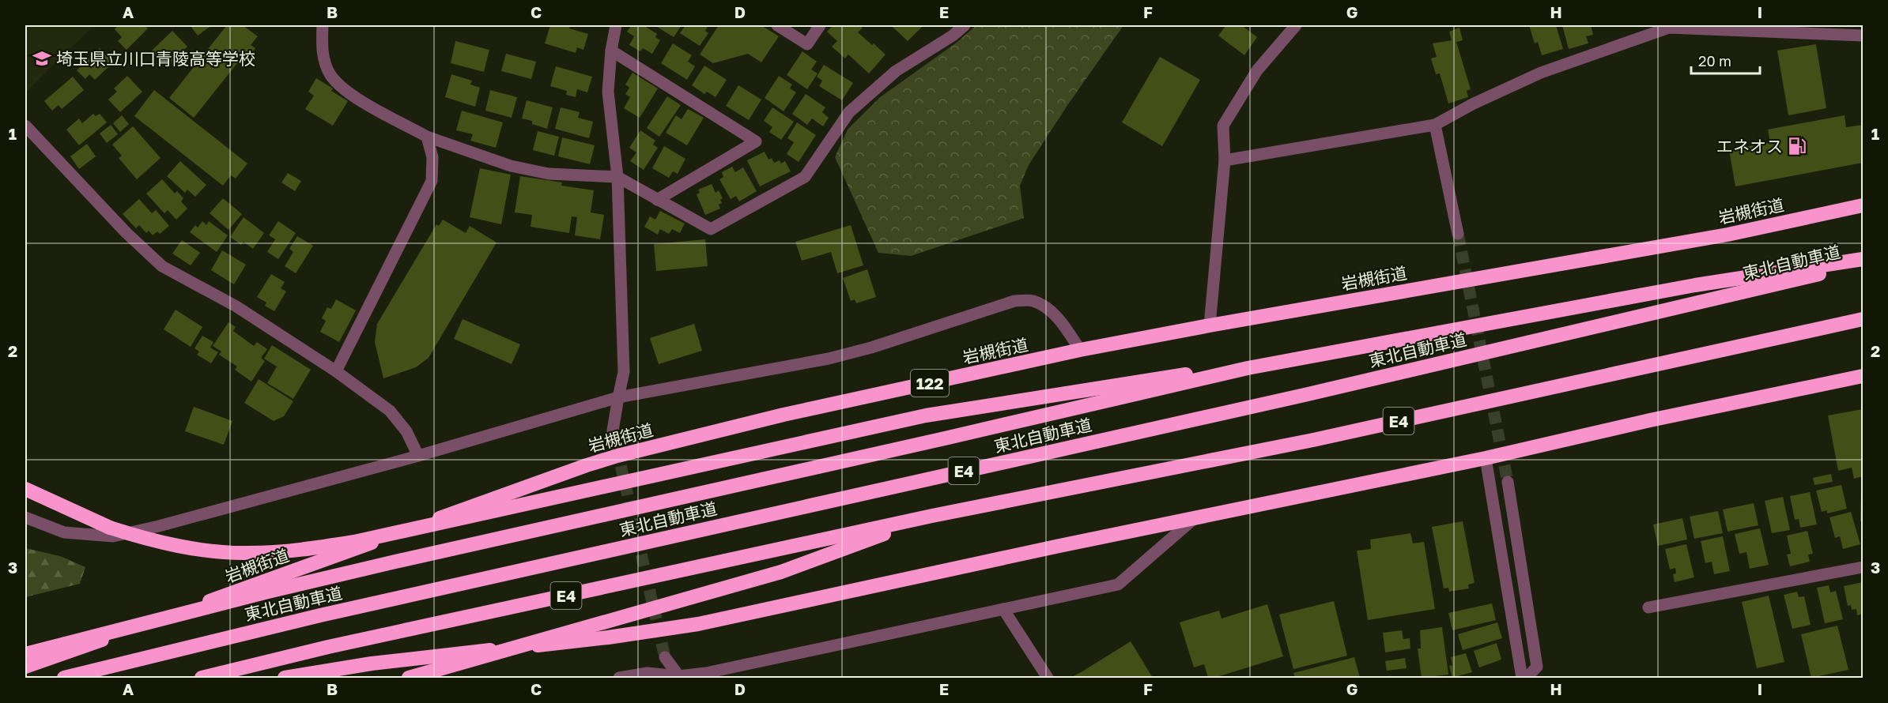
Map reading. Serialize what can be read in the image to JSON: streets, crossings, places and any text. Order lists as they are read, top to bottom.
{
  "streets": {
    "highway": [
      "岩槻街道",
      "東北自動車道",
      "122",
      "E4"
    ]
  },
  "places": {
    "school or university": ["埼玉県立川口青陵高等学校"],
    "fuel station": ["エネオス"]
  },
  "scale_bar": "20 m",
  "grid": {
    "columns": [
      "A",
      "B",
      "C",
      "D",
      "E",
      "F",
      "G",
      "H",
      "I"
    ],
    "rows": ["1", "2", "3"]
  }
}
